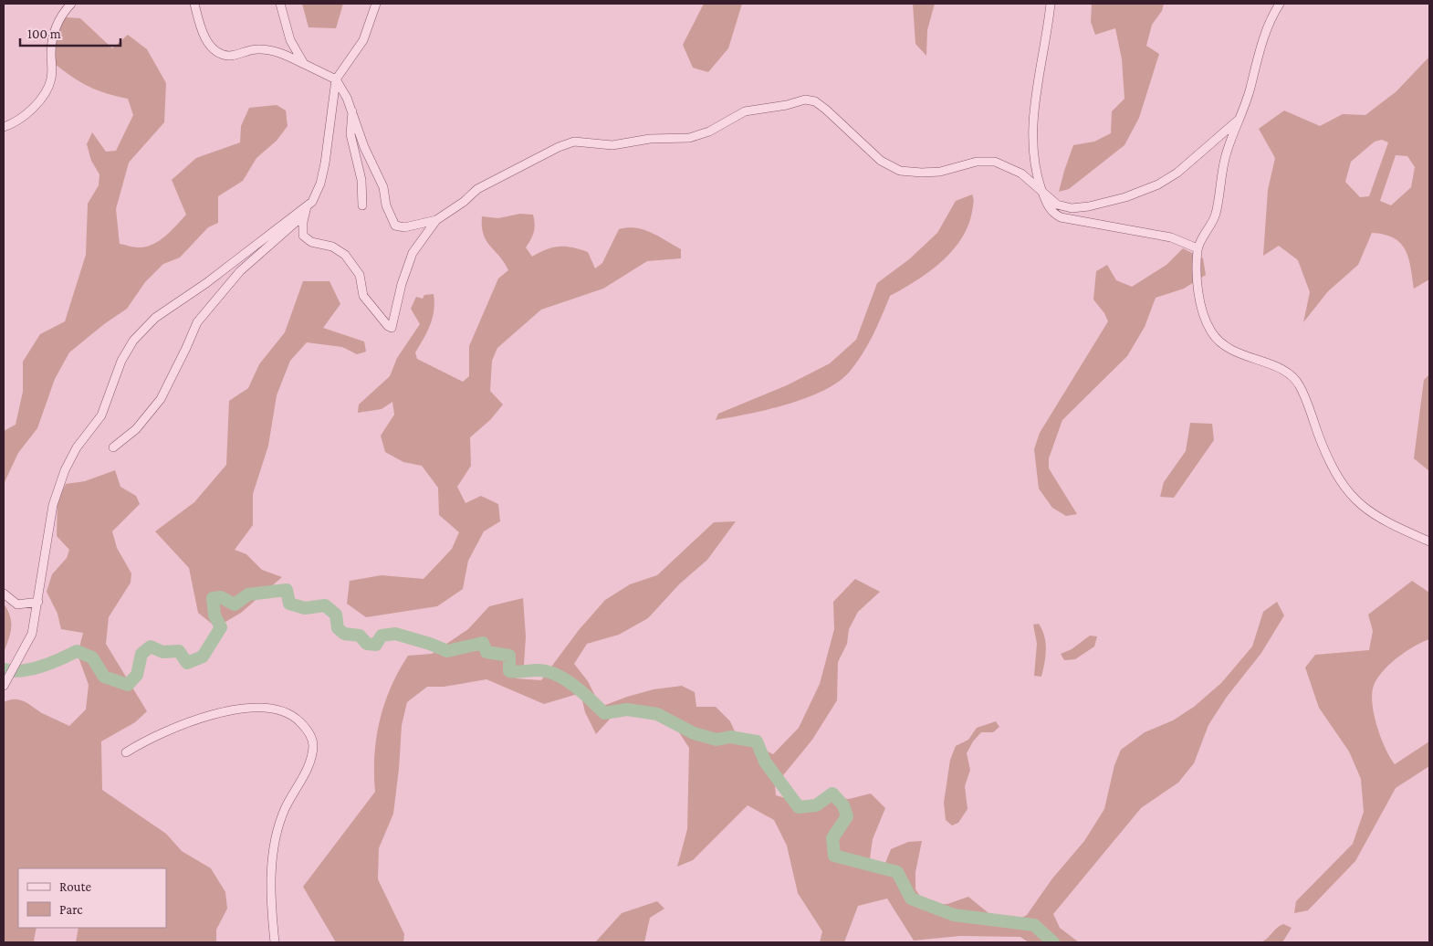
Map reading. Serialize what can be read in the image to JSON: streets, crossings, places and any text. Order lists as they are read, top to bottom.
{
  "legend": ["Route", "Parc"],
  "scale_bar": "100 m"
}
